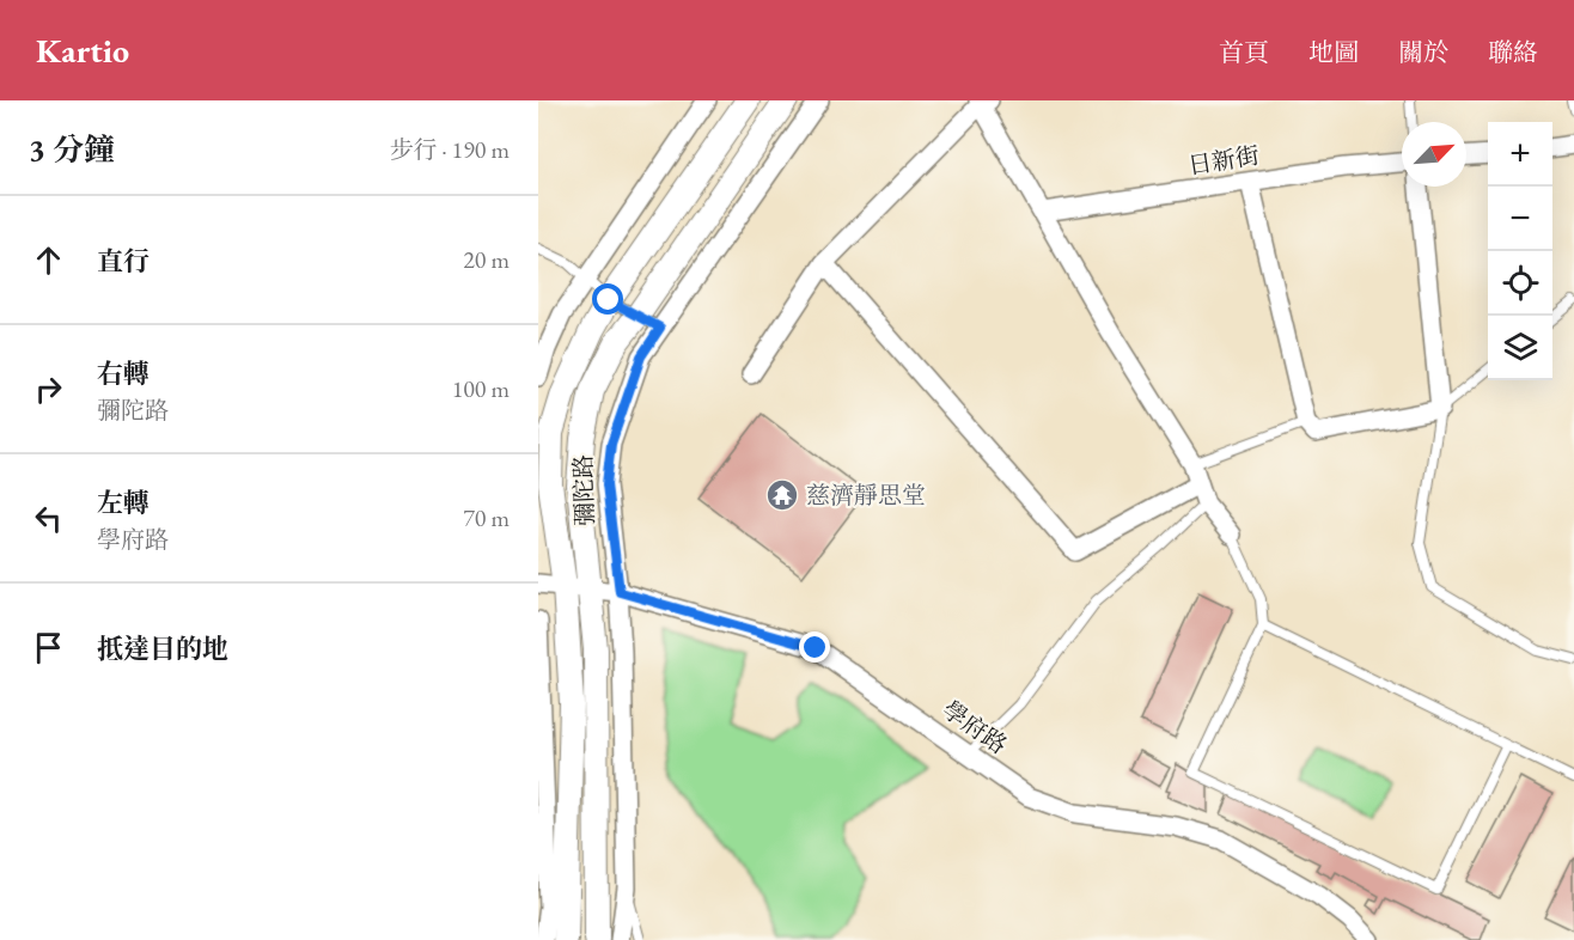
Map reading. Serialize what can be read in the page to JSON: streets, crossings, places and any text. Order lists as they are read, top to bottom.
{
  "streets": {
    "street": ["日新街", "彌陀路", "學府路"]
  },
  "crossings": [
    ["彌陀路", "學府路"]
  ],
  "places": {
    "temple": ["慈濟靜思堂"]
  },
  "north": "top right",
  "page": {
    "header": "Kartio",
    "nav": [
      "首頁",
      "地圖",
      "關於",
      "聯絡"
    ],
    "heading": ["3 分鐘", "步行 · 190 m"],
    "map_buttons": ["+", "−"],
    "list": [
      ["直行", "20 m"],
      ["右轉", "彌陀路", "100 m"],
      ["左轉", "學府路", "70 m"],
      "抵達目的地"
    ]
  }
}
